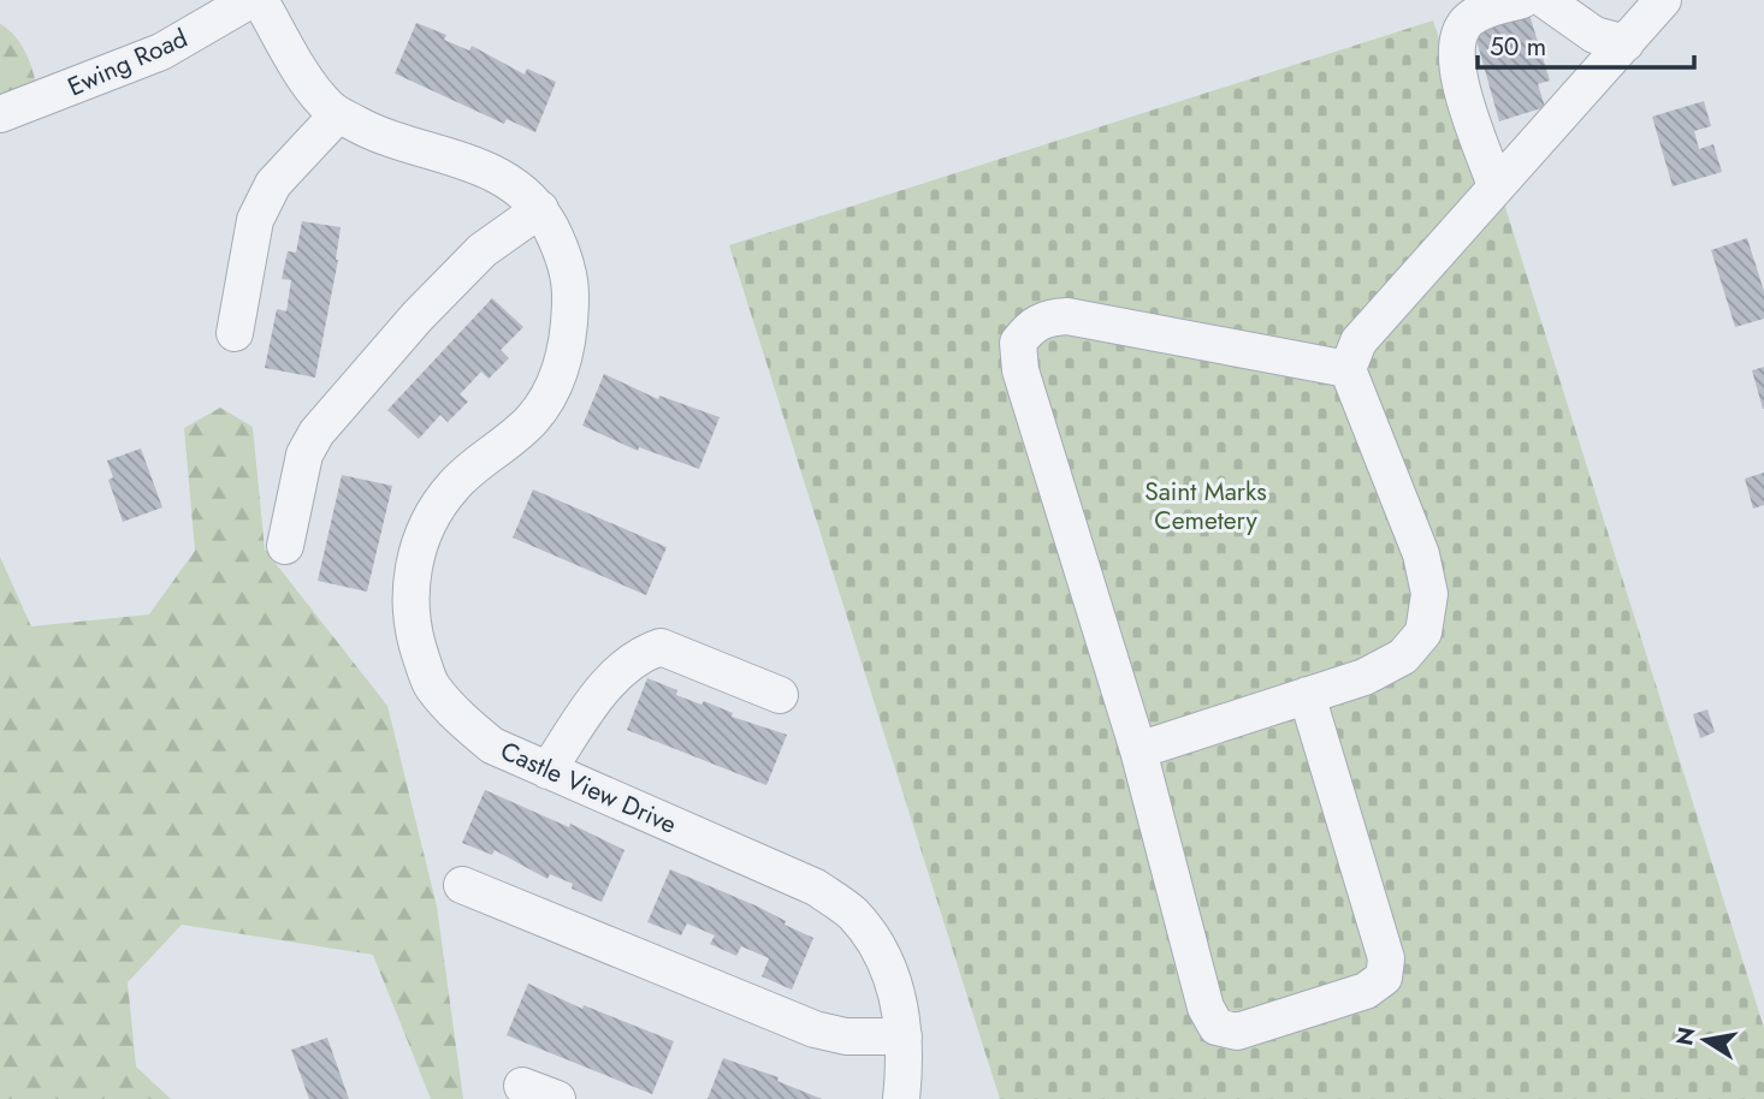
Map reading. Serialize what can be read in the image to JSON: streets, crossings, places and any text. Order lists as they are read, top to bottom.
{
  "streets": {
    "street": ["Ewing Road", "Castle View Drive"]
  },
  "parks": ["Saint Marks Cemetery"],
  "scale_bar": "50 m",
  "north": "left"
}
